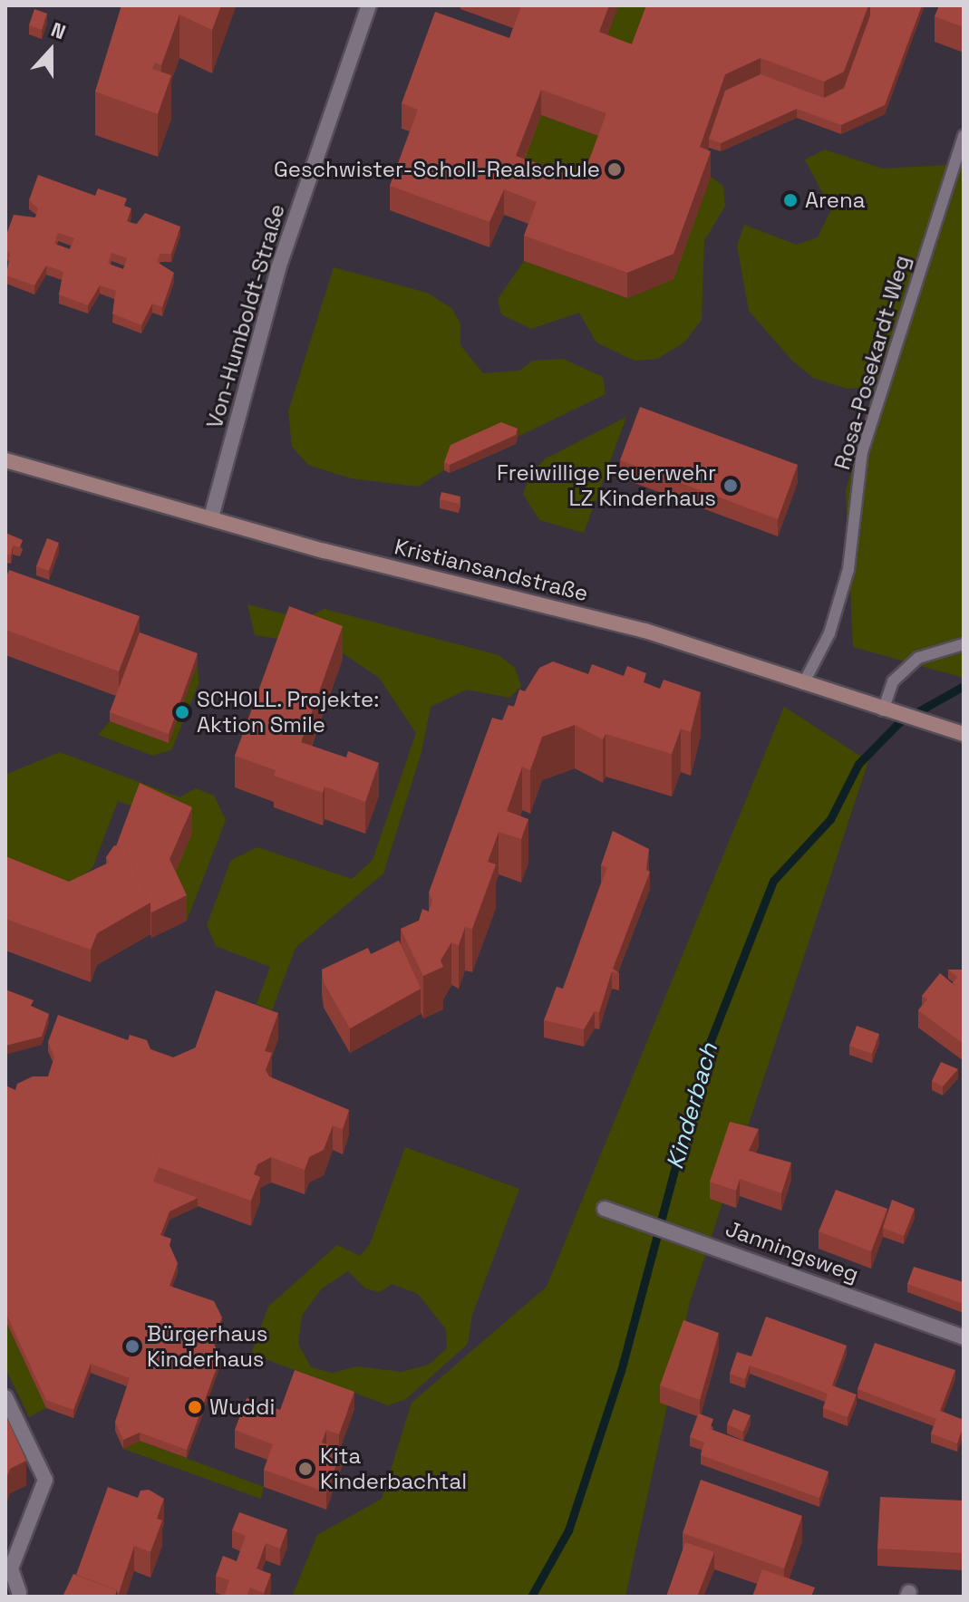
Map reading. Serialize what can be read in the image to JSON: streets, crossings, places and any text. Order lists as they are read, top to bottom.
{
  "streets": {
    "street": ["Von-Humboldt-Straße", "Kristiansandstraße", "Janningsweg"],
    "lane": ["Rosa-Posekardt-Weg"]
  },
  "crossings": [
    ["Von-Humboldt-Straße", "Kristiansandstraße"],
    ["Rosa-Posekardt-Weg", "Kristiansandstraße"]
  ],
  "water": ["Kinderbach"],
  "places": [
    "Geschwister-Scholl-Realschule",
    "Arena",
    "Freiwillige Feuerwehr LZ Kinderhaus",
    "SCHOLL. Projekte: Aktion Smile",
    "Bürgerhaus Kinderhaus",
    "Wuddi",
    "Kita Kinderbachtal"
  ],
  "north": "top"
}
